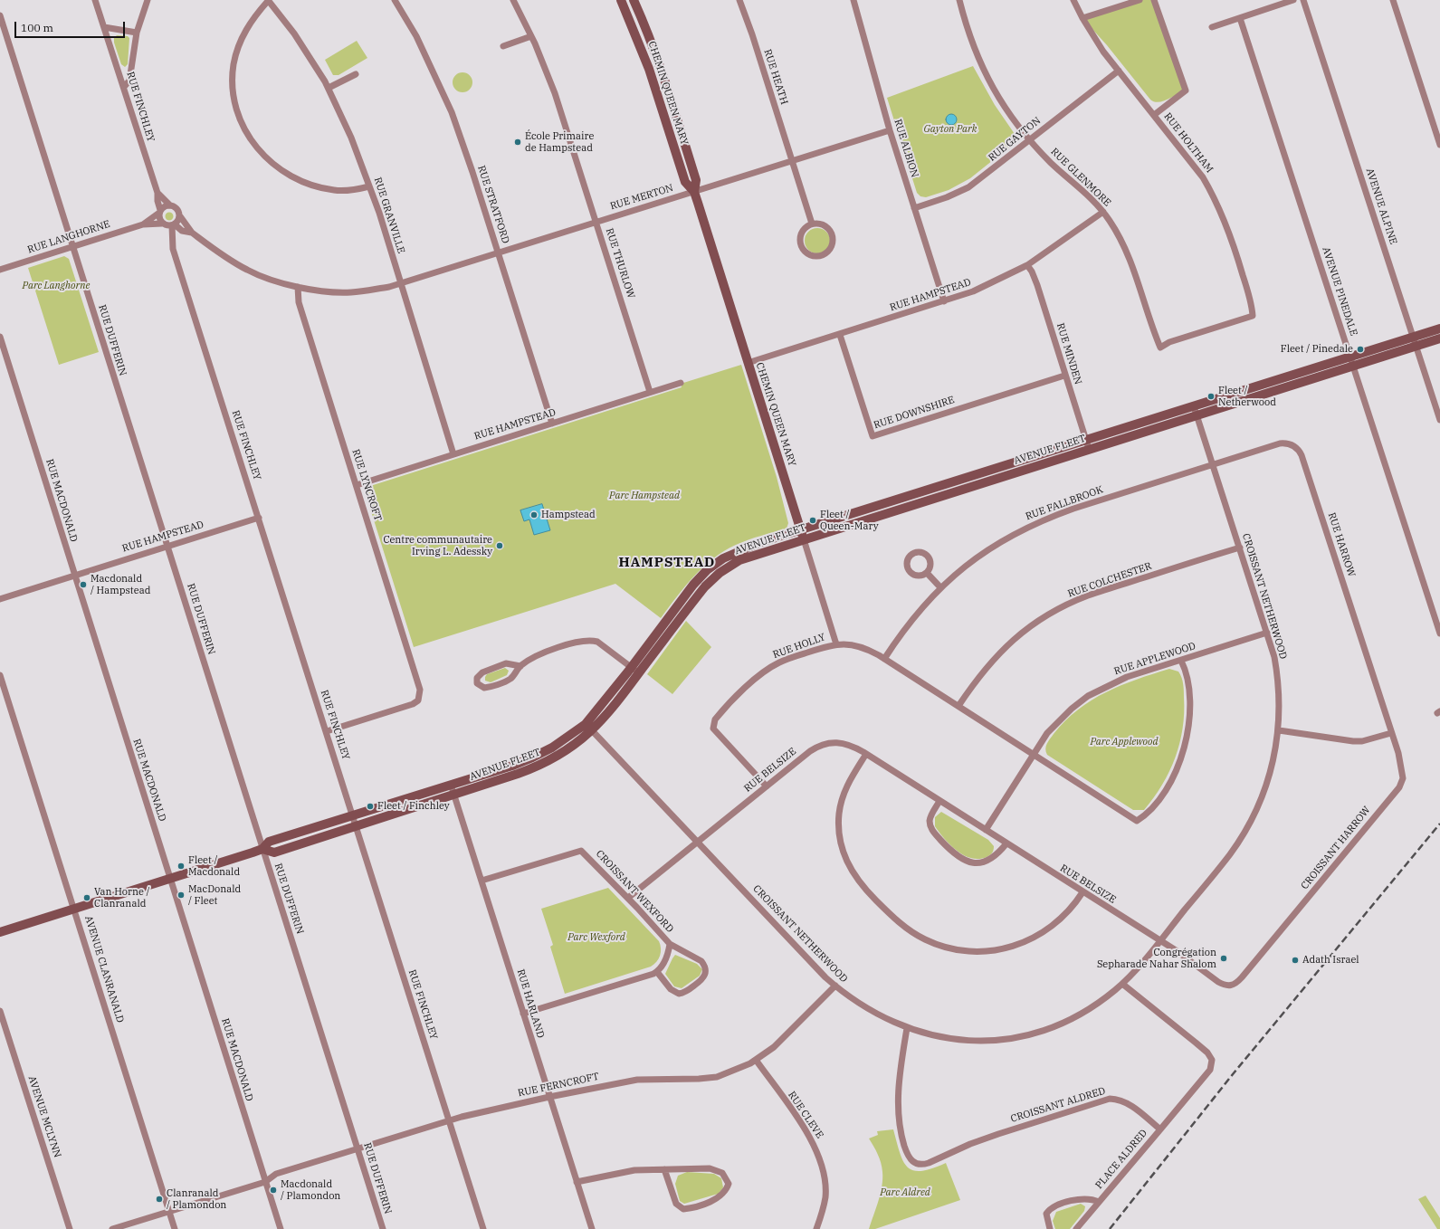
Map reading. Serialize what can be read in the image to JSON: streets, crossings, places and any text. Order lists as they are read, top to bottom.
{
  "streets": {
    "main road": ["CHEMIN QUEEN MARY", "AVENUE FLEET"],
    "street": [
      "RUE HEATH",
      "RUE FINCHLEY",
      "RUE GAYTON",
      "RUE HOLTHAM",
      "RUE ALBION",
      "RUE GLENMORE",
      "RUE MERTON",
      "RUE STRATFORD",
      "AVENUE ALPINE",
      "RUE GRANVILLE",
      "RUE LANGHORNE",
      "RUE THURLOW",
      "AVENUE PINEDALE",
      "RUE HAMPSTEAD",
      "RUE DUFFERIN",
      "RUE MINDEN",
      "RUE DOWNSHIRE",
      "RUE LYNCROFT",
      "RUE MACDONALD",
      "RUE FALLBROOK",
      "RUE HARROW",
      "RUE COLCHESTER",
      "CROISSANT NETHERWOOD",
      "RUE HOLLY",
      "RUE APPLEWOOD",
      "RUE BELSIZE",
      "CROISSANT HARROW",
      "CROISSANT WEXFORD",
      "AVENUE CLANRANALD",
      "RUE HARLAND",
      "RUE FERNCROFT",
      "CROISSANT ALDRED",
      "RUE CLEVE",
      "AVENUE MCLYNN",
      "PLACE ALDRED"
    ]
  },
  "crossings": [
    ["RUE HEATH", "RUE MERTON"],
    ["CHEMIN QUEEN MARY", "RUE MERTON"],
    ["CHEMIN QUEEN MARY", "RUE HAMPSTEAD"],
    ["CHEMIN QUEEN MARY", "AVENUE FLEET"],
    ["CHEMIN QUEEN MARY", "RUE HOLLY"],
    ["RUE FINCHLEY", "RUE LANGHORNE"],
    ["RUE FINCHLEY", "RUE HAMPSTEAD"],
    ["RUE FINCHLEY", "AVENUE FLEET"],
    ["RUE FINCHLEY", "RUE LYNCROFT"],
    ["RUE FINCHLEY", "RUE FERNCROFT"],
    ["RUE GAYTON", "RUE HOLTHAM"],
    ["RUE GAYTON", "RUE ALBION"],
    ["RUE GAYTON", "RUE GLENMORE"],
    ["RUE HOLTHAM", "RUE GLENMORE"],
    ["RUE ALBION", "RUE MERTON"],
    ["RUE ALBION", "RUE HAMPSTEAD"],
    ["RUE GLENMORE", "RUE HAMPSTEAD"],
    ["RUE MERTON", "RUE STRATFORD"],
    ["RUE MERTON", "RUE GRANVILLE"],
    ["RUE MERTON", "RUE THURLOW"],
    ["RUE MERTON", "RUE LYNCROFT"],
    ["RUE STRATFORD", "RUE HAMPSTEAD"],
    ["RUE GRANVILLE", "RUE HAMPSTEAD"],
    ["RUE LANGHORNE", "RUE DUFFERIN"],
    ["RUE THURLOW", "RUE HAMPSTEAD"],
    ["RUE HAMPSTEAD", "RUE DUFFERIN"],
    ["RUE HAMPSTEAD", "RUE MINDEN"],
    ["RUE HAMPSTEAD", "RUE DOWNSHIRE"],
    ["RUE HAMPSTEAD", "RUE LYNCROFT"],
    ["RUE HAMPSTEAD", "RUE MACDONALD"],
    ["RUE DUFFERIN", "AVENUE FLEET"],
    ["RUE DUFFERIN", "RUE FERNCROFT"],
    ["RUE MINDEN", "RUE DOWNSHIRE"],
    ["RUE MINDEN", "AVENUE FLEET"],
    ["AVENUE FLEET", "RUE MACDONALD"],
    ["AVENUE FLEET", "CROISSANT NETHERWOOD"],
    ["AVENUE FLEET", "AVENUE CLANRANALD"],
    ["AVENUE FLEET", "RUE HARLAND"],
    ["RUE MACDONALD", "RUE FERNCROFT"],
    ["RUE FALLBROOK", "RUE HARROW"],
    ["RUE FALLBROOK", "CROISSANT NETHERWOOD"],
    ["RUE FALLBROOK", "RUE HOLLY"],
    ["RUE HARROW", "CROISSANT NETHERWOOD"],
    ["RUE HARROW", "CROISSANT HARROW"],
    ["RUE COLCHESTER", "CROISSANT NETHERWOOD"],
    ["RUE COLCHESTER", "RUE HOLLY"],
    ["CROISSANT NETHERWOOD", "RUE APPLEWOOD"],
    ["CROISSANT NETHERWOOD", "RUE BELSIZE"],
    ["CROISSANT NETHERWOOD", "CROISSANT HARROW"],
    ["CROISSANT NETHERWOOD", "RUE FERNCROFT"],
    ["CROISSANT NETHERWOOD", "CROISSANT ALDRED"],
    ["RUE HOLLY", "RUE APPLEWOOD"],
    ["RUE HOLLY", "RUE BELSIZE"],
    ["RUE APPLEWOOD", "RUE BELSIZE"],
    ["RUE BELSIZE", "CROISSANT HARROW"],
    ["RUE BELSIZE", "CROISSANT WEXFORD"],
    ["CROISSANT WEXFORD", "RUE HARLAND"],
    ["AVENUE CLANRANALD", "RUE FERNCROFT"],
    ["RUE HARLAND", "RUE FERNCROFT"],
    ["RUE FERNCROFT", "RUE CLEVE"],
    ["CROISSANT ALDRED", "PLACE ALDRED"]
  ],
  "districts": ["HAMPSTEAD"],
  "parks": [
    "Gayton Park",
    "Parc Langhorne",
    "Parc Hampstead",
    "Parc Applewood",
    "Parc Wexford",
    "Parc Aldred"
  ],
  "places": [
    "École Primaire de Hampstead",
    "Fleet / Pinedale",
    "Fleet / Netherwood",
    "Hampstead",
    "Fleet / Queen-Mary",
    "Centre communautaire Irving L. Adessky",
    "Macdonald / Hampstead",
    "Fleet / Finchley",
    "Fleet / Macdonald",
    "MacDonald / Fleet",
    "Van Horne / Clanranald",
    "Congrégation Sepharade Nahar Shalom",
    "Adath Israel",
    "Macdonald / Plamondon",
    "Clanranald / Plamondon"
  ],
  "scale_bar": "100 m"
}
